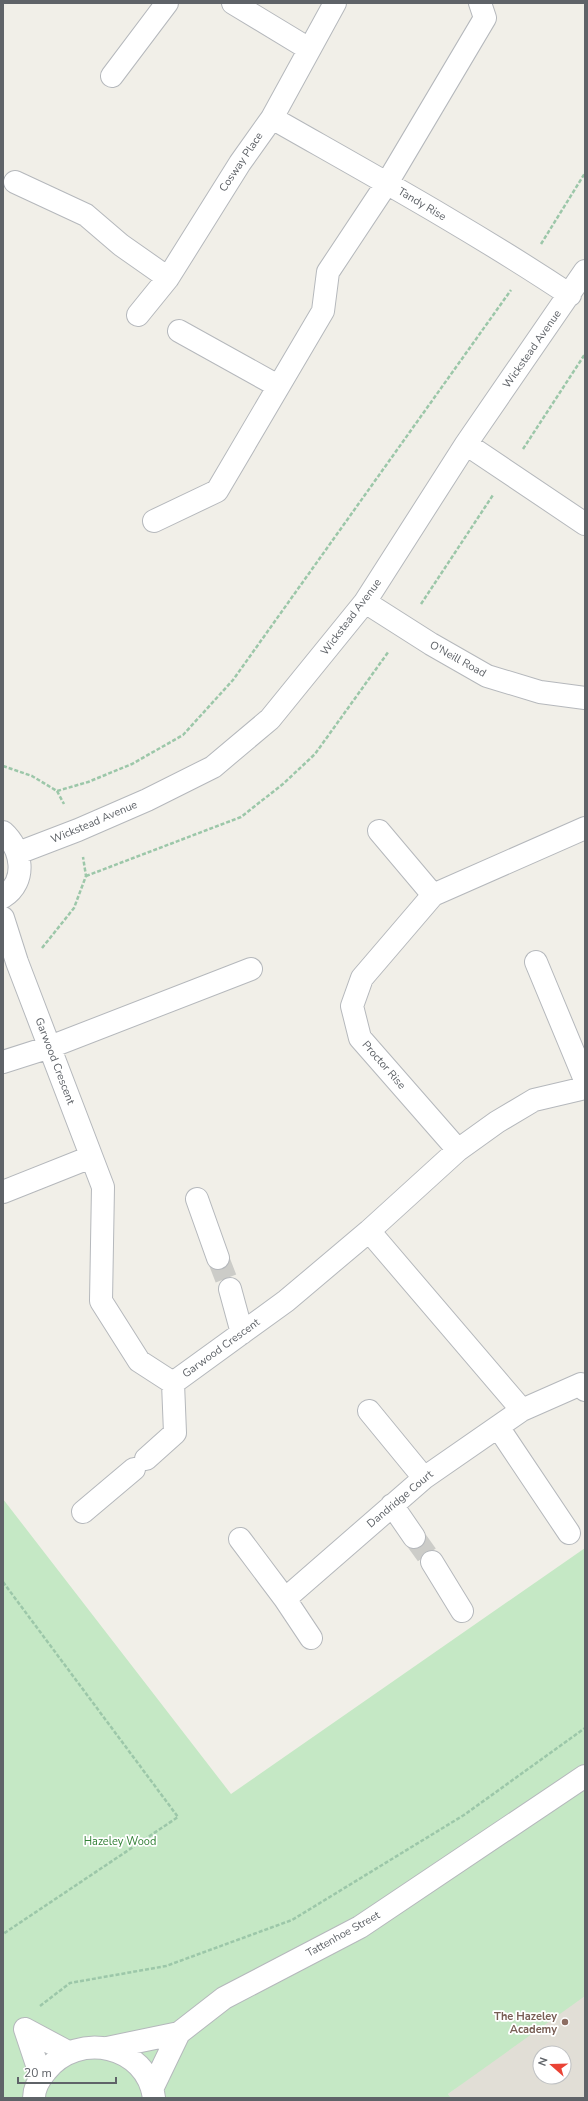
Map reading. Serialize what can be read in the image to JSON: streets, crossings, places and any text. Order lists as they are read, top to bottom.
{
  "streets": {
    "street": [
      "Cosway Place",
      "Tandy Rise",
      "Wickstead Avenue",
      "O'Neill Road",
      "Garwood Crescent",
      "Proctor Rise",
      "Dandridge Court",
      "Tattenhoe Street"
    ]
  },
  "crossings": [
    ["Cosway Place", "Tandy Rise"],
    ["Tandy Rise", "Wickstead Avenue"],
    ["Wickstead Avenue", "O'Neill Road"],
    ["Garwood Crescent", "Proctor Rise"]
  ],
  "parks": ["Hazeley Wood"],
  "places": ["The Hazeley Academy"],
  "scale_bar": "20 m",
  "north": "left"
}
